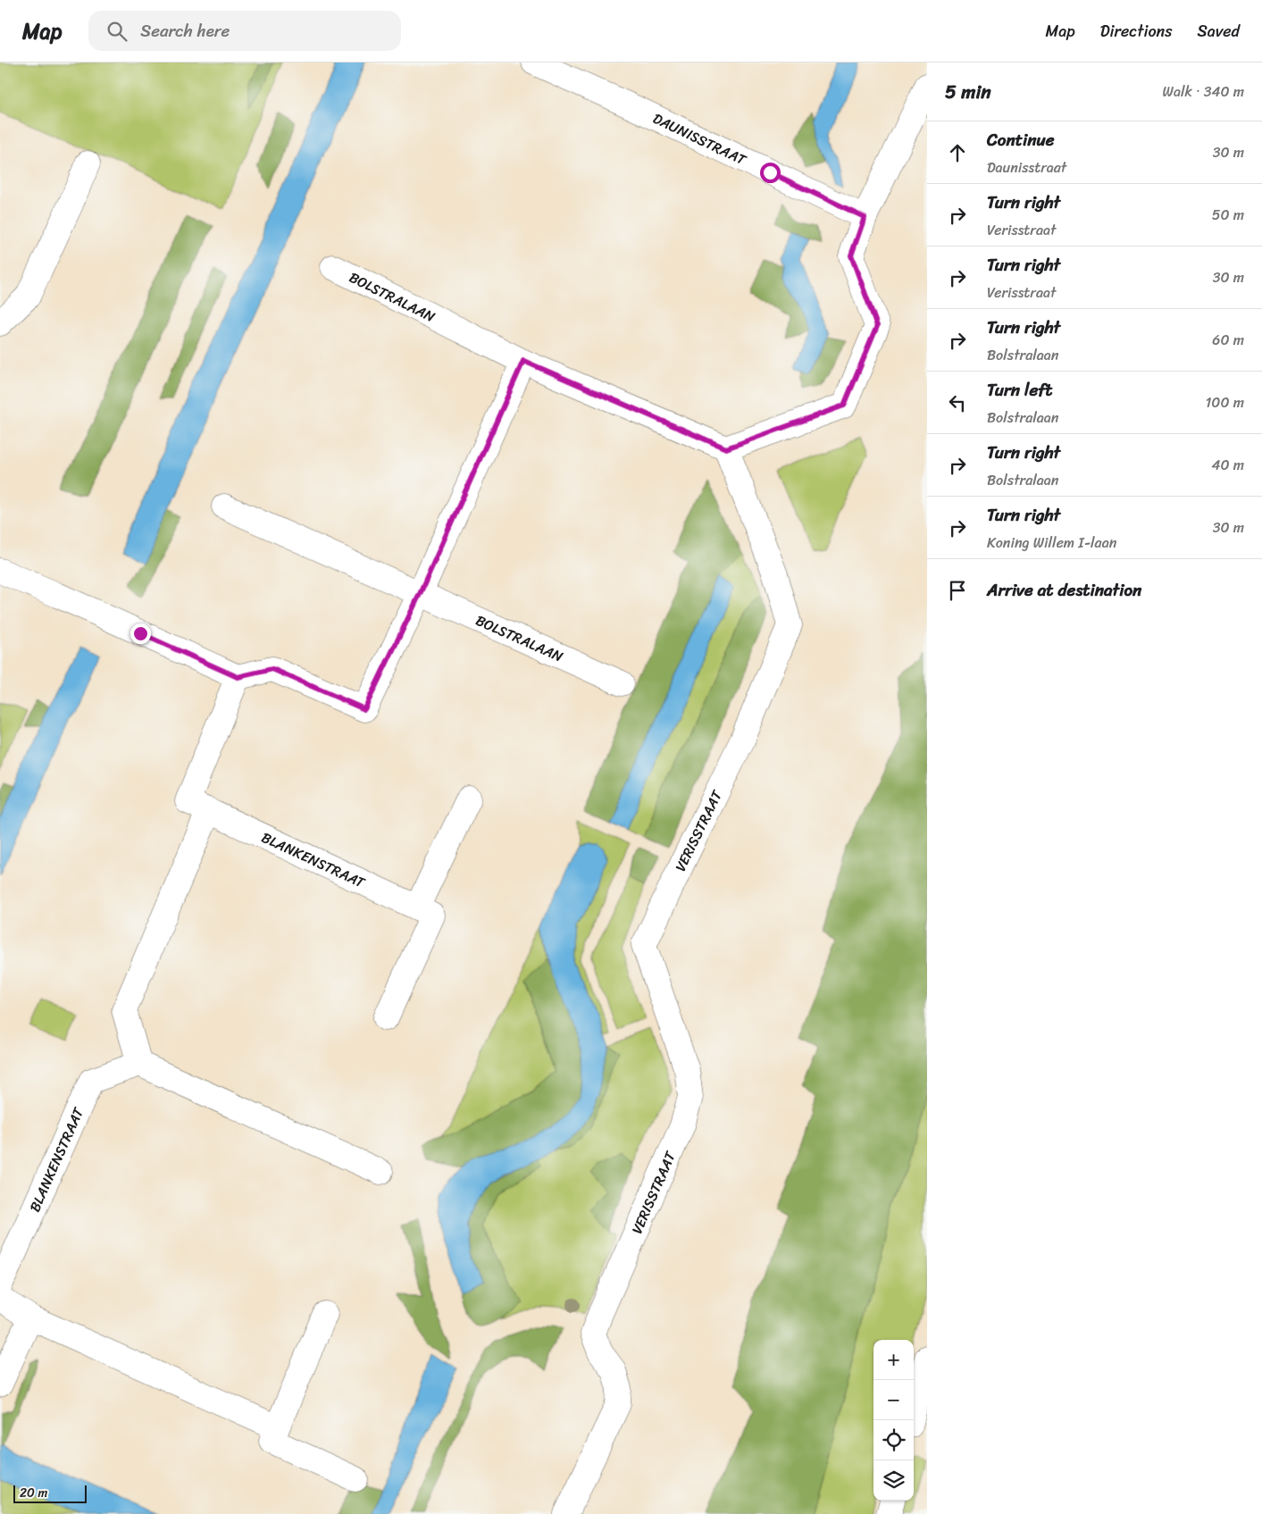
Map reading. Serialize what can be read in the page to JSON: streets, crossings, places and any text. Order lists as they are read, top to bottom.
{
  "streets": {
    "main road": [
      "DAUNISSTRAAT",
      "BOLSTRALAAN",
      "VERISSTRAAT",
      "BLANKENSTRAAT"
    ]
  },
  "crossings": [
    ["BOLSTRALAAN", "VERISSTRAAT"]
  ],
  "scale_bar": "20 m",
  "page": {
    "header": "Map",
    "search": "Search here",
    "nav": ["Map", "Directions", "Saved"],
    "heading": ["5 min", "Walk · 340 m"],
    "list": [
      ["Continue", "Daunisstraat", "30 m"],
      ["Turn right", "Verisstraat", "50 m"],
      ["Turn right", "Verisstraat", "30 m"],
      ["Turn right", "Bolstralaan", "60 m"],
      ["Turn left", "Bolstralaan", "100 m"],
      ["Turn right", "Bolstralaan", "40 m"],
      ["Turn right", "Koning Willem I-laan", "30 m"],
      "Arrive at destination"
    ],
    "map_buttons": ["+", "−"],
    "scale": "20 m"
  }
}
